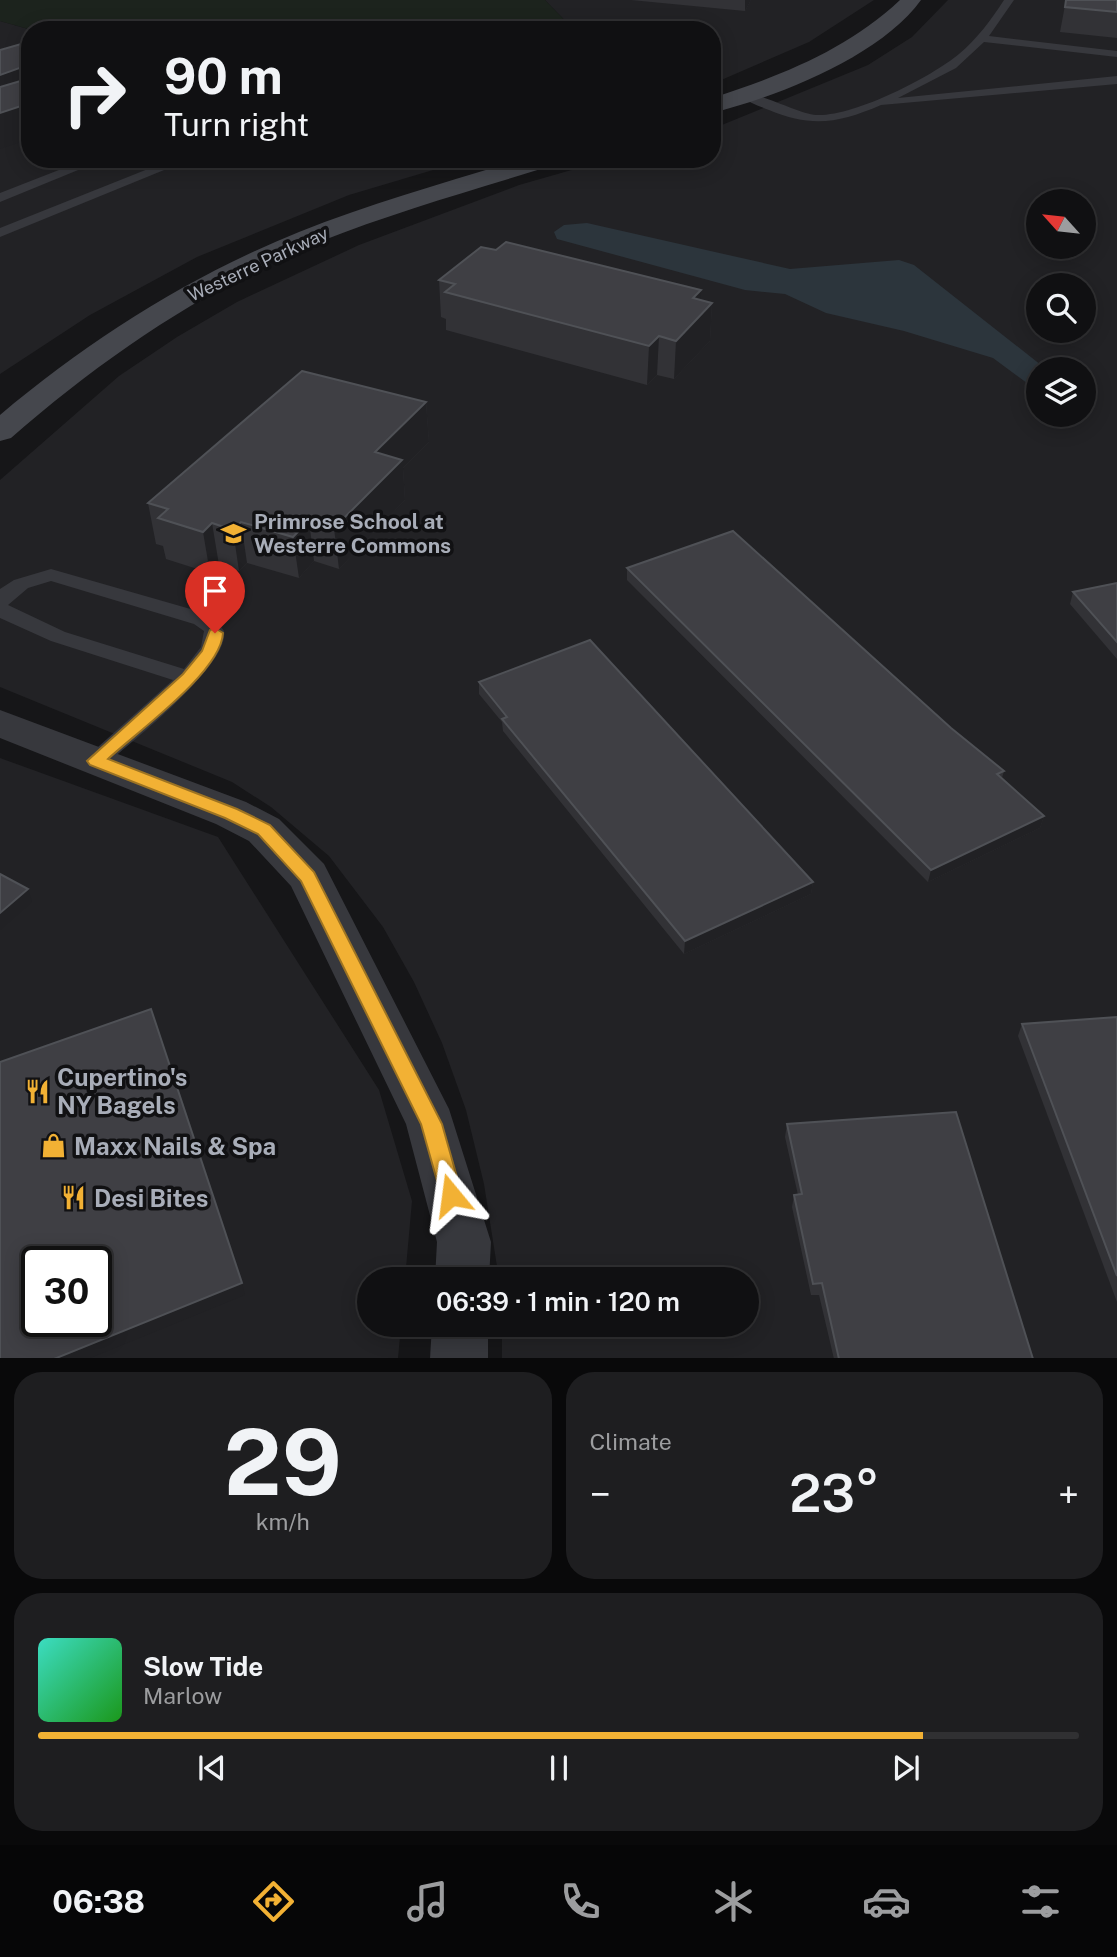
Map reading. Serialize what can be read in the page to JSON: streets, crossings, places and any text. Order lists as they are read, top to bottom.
{
  "streets": {
    "street": ["Westerre Parkway"]
  },
  "places": {
    "school or university": ["Primrose School at Westerre Commons"],
    "restaurant": ["Cupertino's NY Bagels", "Desi Bites"],
    "shop": ["Maxx Nails & Spa"]
  },
  "north": "top left",
  "page": {
    "turn": ["90 m", "Turn right"],
    "limit": "30",
    "trip": "06:39 · 1 min · 120 m",
    "tile": [
      ["29", "km/h"],
      "Climate"
    ],
    "heat": ["−", "23°", "+"],
    "song": ["Slow Tide", "Marlow"],
    "tabs": "06:38"
  }
}
